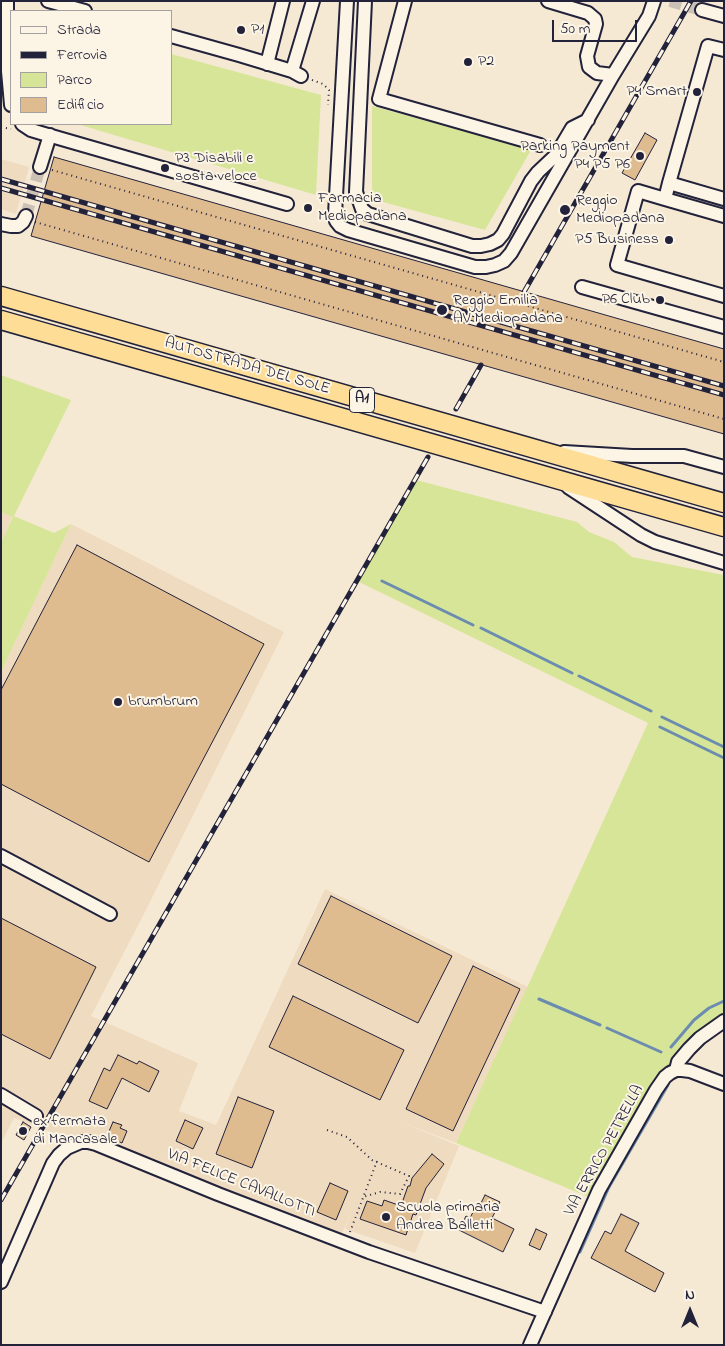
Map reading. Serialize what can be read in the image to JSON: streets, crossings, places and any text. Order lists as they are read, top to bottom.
{
  "streets": {
    "highway": ["AUTOSTRADA DEL SOLE", "A1"],
    "street": ["VIA ERRICO PETRELLA", "VIA FELICE CAVALLOTTI"]
  },
  "crossings": [
    ["VIA ERRICO PETRELLA", "VIA FELICE CAVALLOTTI"]
  ],
  "places": [
    "P1",
    "P2",
    "P4 Smart",
    "Parking Payment P4 P5 P6",
    "P3 Disabili e sosta veloce",
    "Farmacia Mediopadana",
    "Reggio Mediopadana",
    "P5 Business",
    "P6 Club",
    "Reggio Emilia AV Mediopadana",
    "brumbrum",
    "ex fermata di Mancasale",
    "Scuola primaria Andrea Balletti"
  ],
  "legend": [
    "Strada",
    "Ferrovia",
    "Parco",
    "Edificio"
  ],
  "scale_bar": "50 m",
  "north": "top"
}
